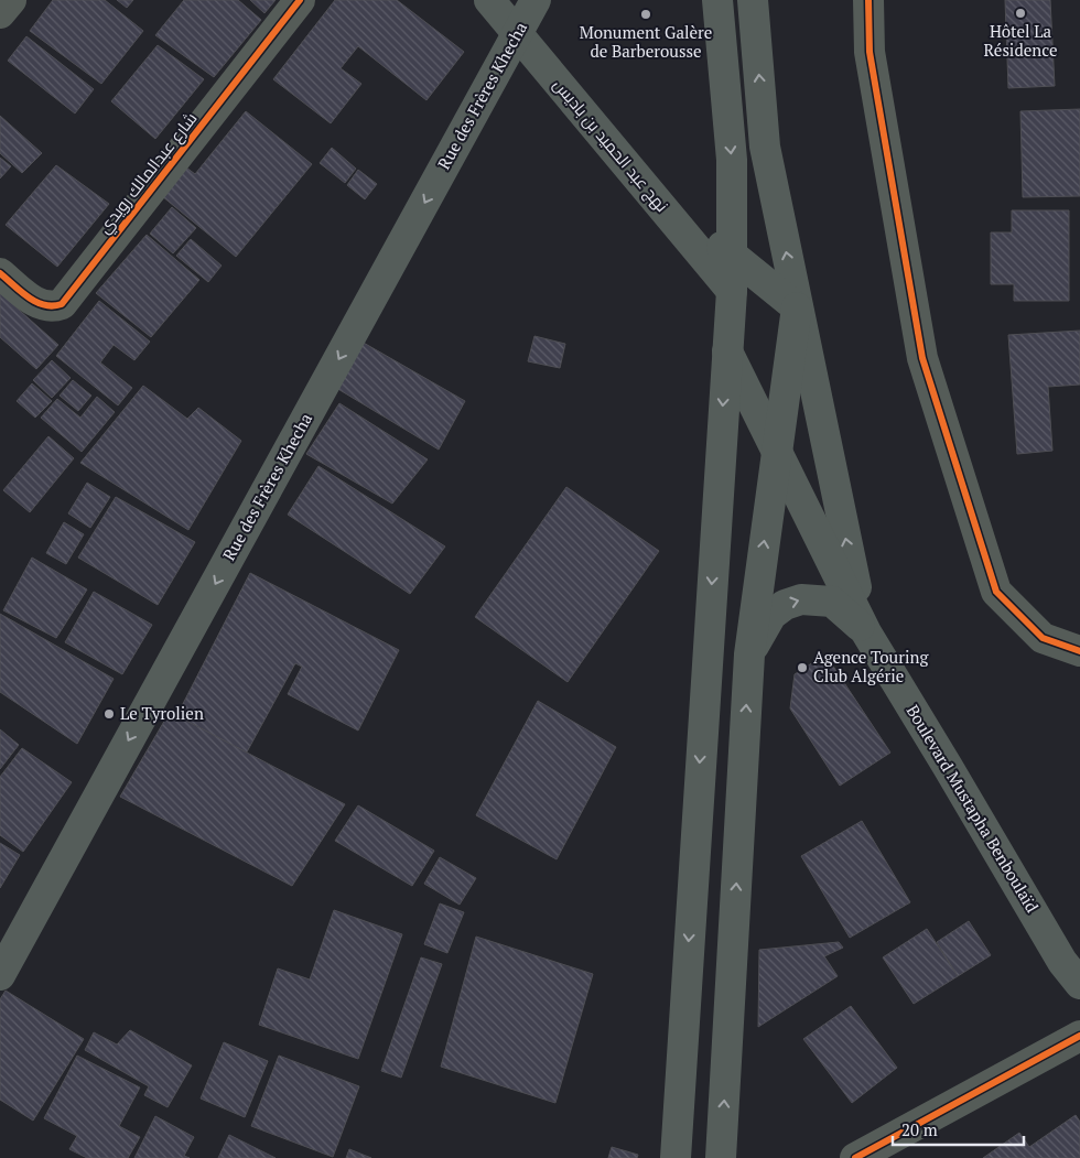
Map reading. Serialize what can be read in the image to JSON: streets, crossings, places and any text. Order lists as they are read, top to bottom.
{
  "streets": {
    "main road": ["Rue des Frères Khecha", "نهج عبد الحميد بن باديس", "Boulevard Mustapha Benboulaïd"],
    "street": ["شارع عبدالمالك رويدي"]
  },
  "crossings": [
    ["Rue des Frères Khecha", "نهج عبد الحميد بن باديس"]
  ],
  "one_way": ["Rue des Frères Khecha"],
  "places": [
    "Hôtel La Résidence",
    "Monument Galère de Barberousse",
    "Agence Touring Club Algérie",
    "Le Tyrolien"
  ],
  "scale_bar": "20 m"
}
